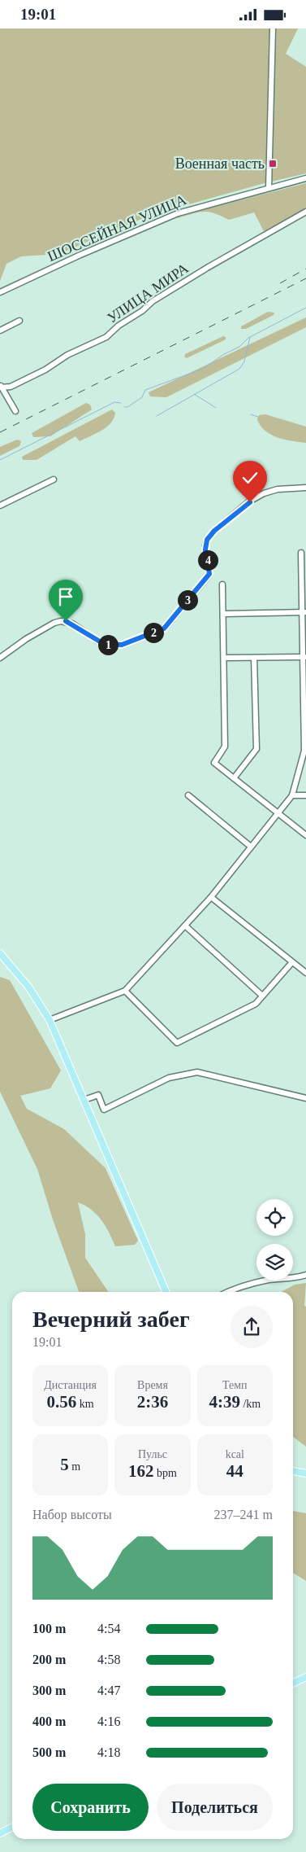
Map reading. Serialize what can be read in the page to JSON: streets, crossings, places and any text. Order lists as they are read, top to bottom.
{
  "streets": {
    "street": ["ШОССЕЙНАЯ УЛИЦА", "УЛИЦА МИРА"]
  },
  "places": {
    "transit": ["Военная часть"]
  },
  "page": {
    "status": "19:01",
    "pins": [
      "4",
      "3",
      "2",
      "1"
    ],
    "heading": ["Вечерний забег", "19:01"],
    "stats": [
      ["Дистанция", "0.56 km"],
      ["Время", "2:36"],
      ["Темп", "4:39 /km"],
      ["5 m"],
      ["Пульс", "162 bpm"],
      ["kcal", "44"]
    ],
    "chart": ["Набор высоты", "237–241 m"],
    "list": [
      {
        "name": "100 m",
        "note": "4:54"
      },
      {
        "name": "200 m",
        "note": "4:58"
      },
      {
        "name": "300 m",
        "note": "4:47"
      },
      {
        "name": "400 m",
        "note": "4:16"
      },
      {
        "name": "500 m",
        "note": "4:18"
      }
    ],
    "buttons": ["Сохранить", "Поделиться"]
  }
}
